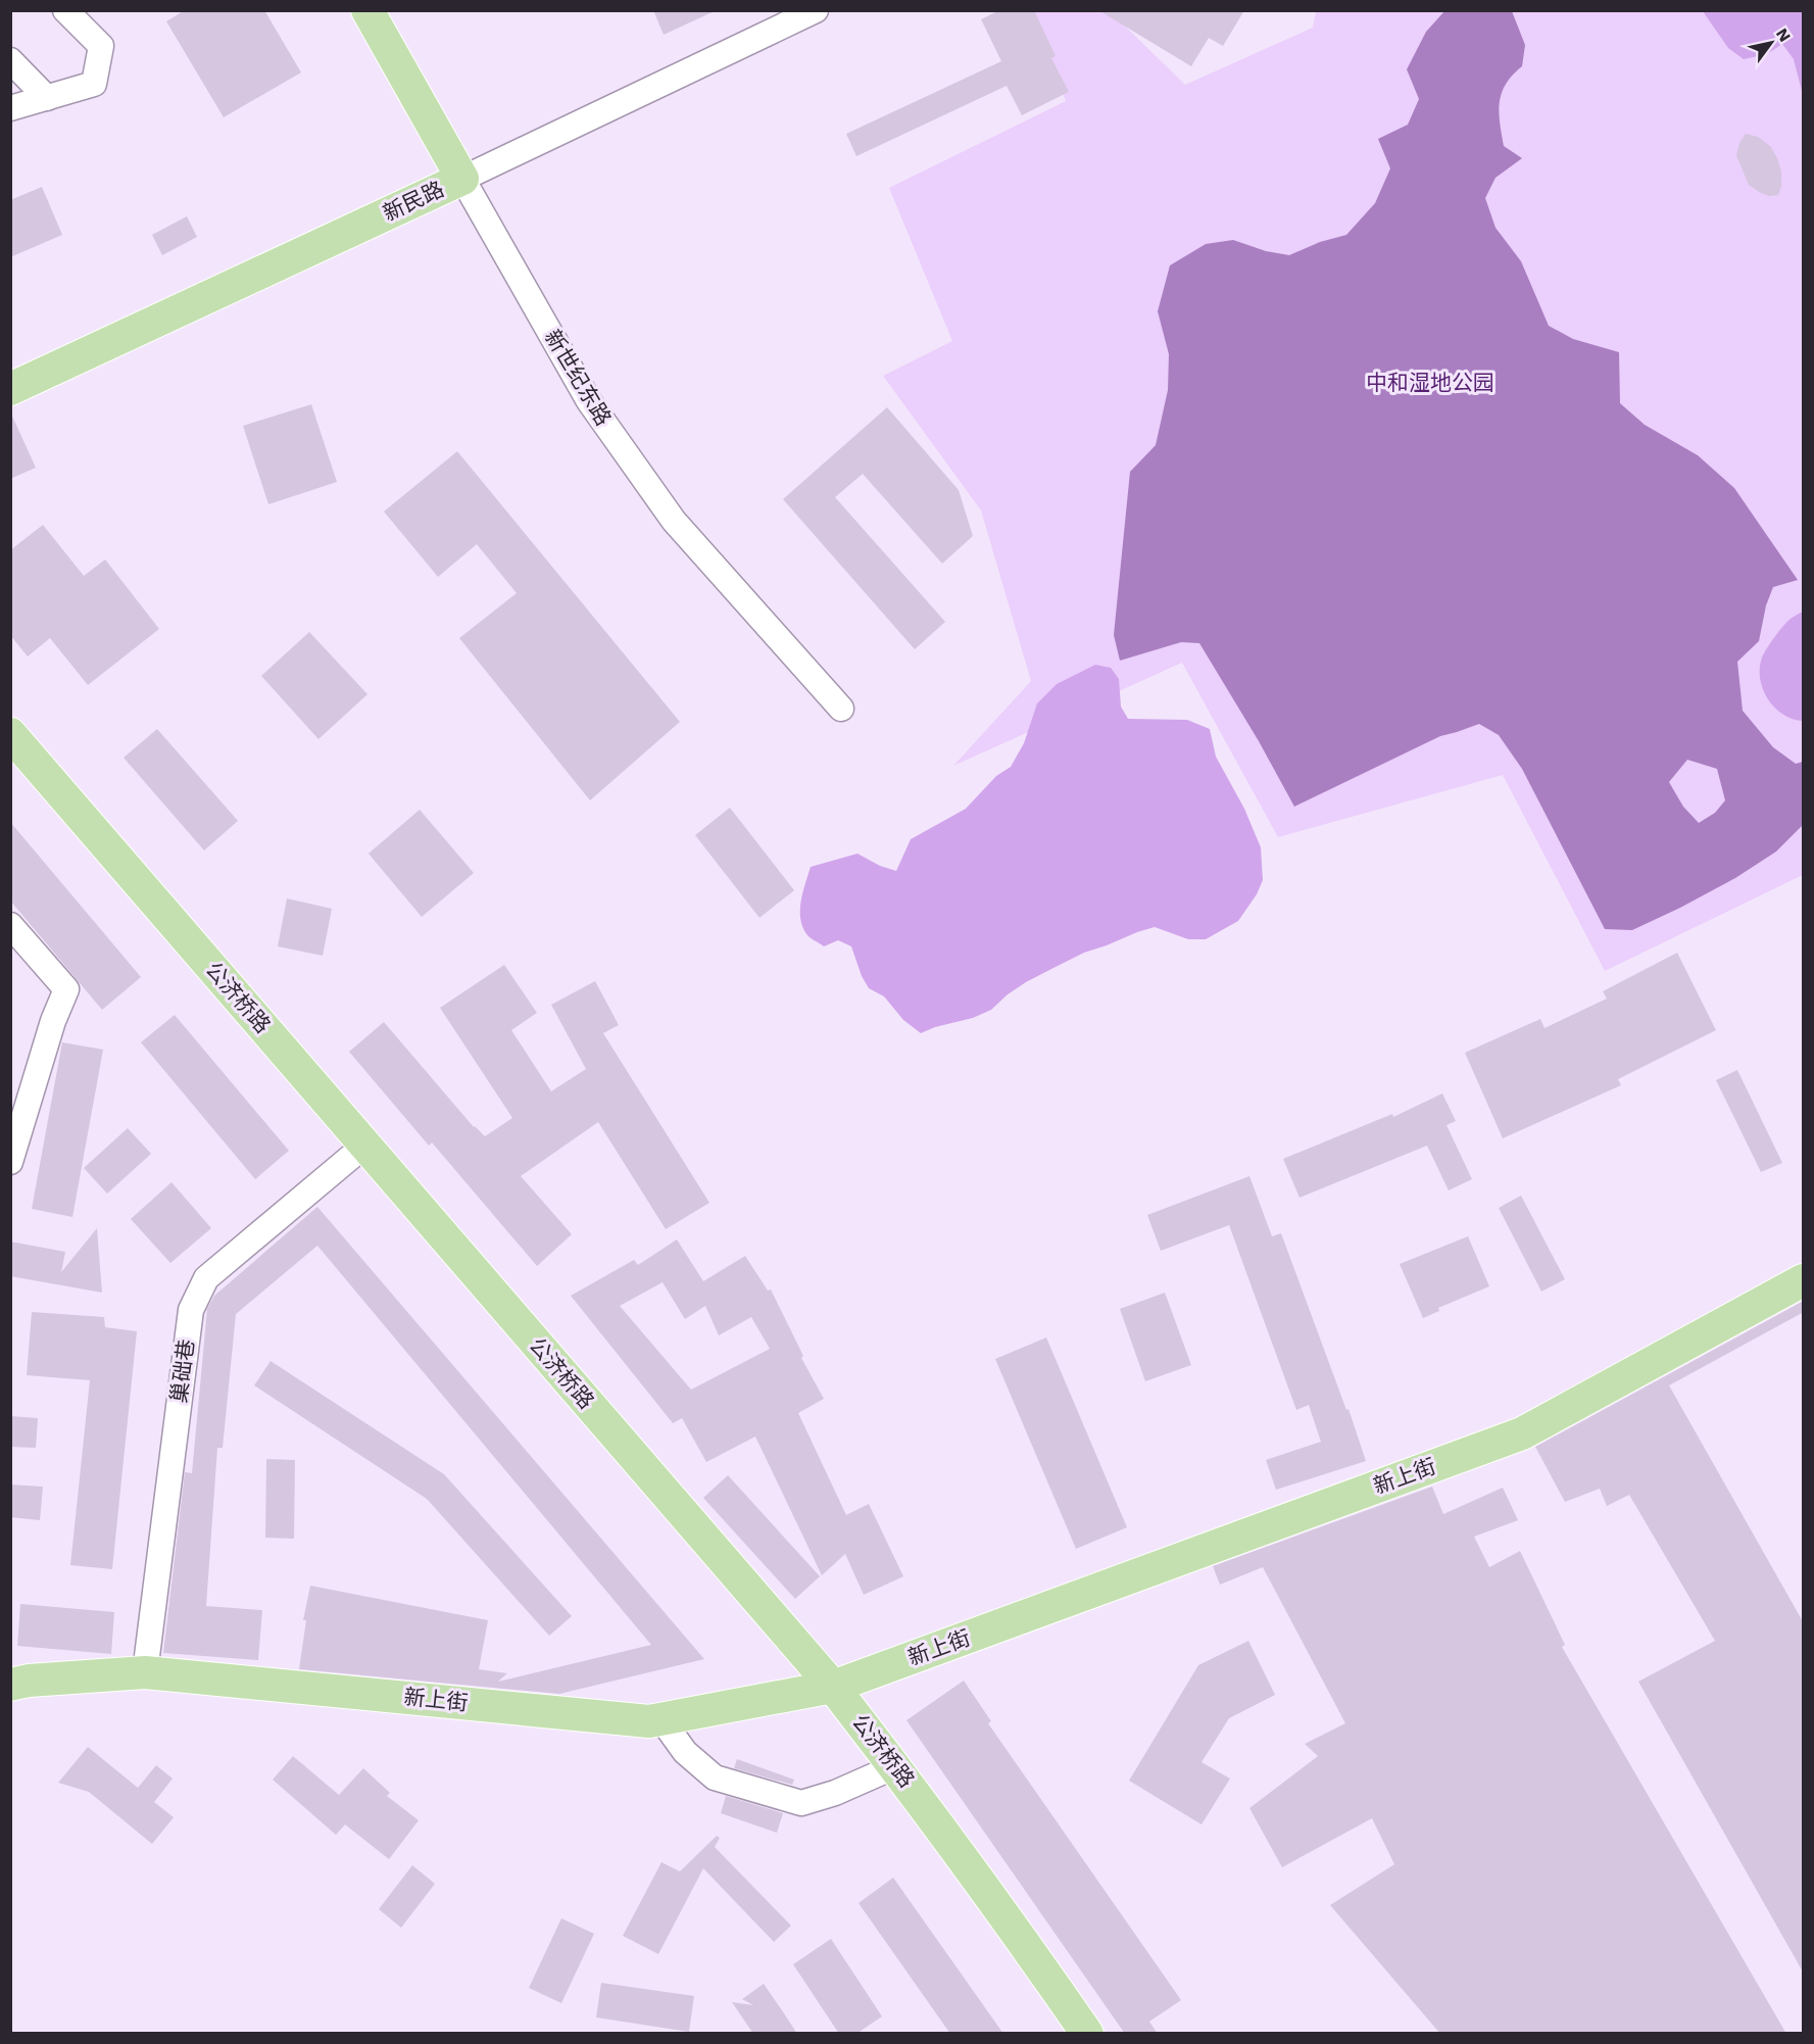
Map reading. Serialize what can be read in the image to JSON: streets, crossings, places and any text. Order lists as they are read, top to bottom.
{
  "streets": {
    "main road": [
      "新民路",
      "新世纪东路",
      "公济桥路",
      "新上街"
    ],
    "street": ["巢础巷"]
  },
  "crossings": [
    ["新民路", "新世纪东路"],
    ["公济桥路", "巢础巷"],
    ["公济桥路", "新上街"],
    ["巢础巷", "新上街"]
  ],
  "parks": ["中和湿地公园"],
  "north": "top right"
}
